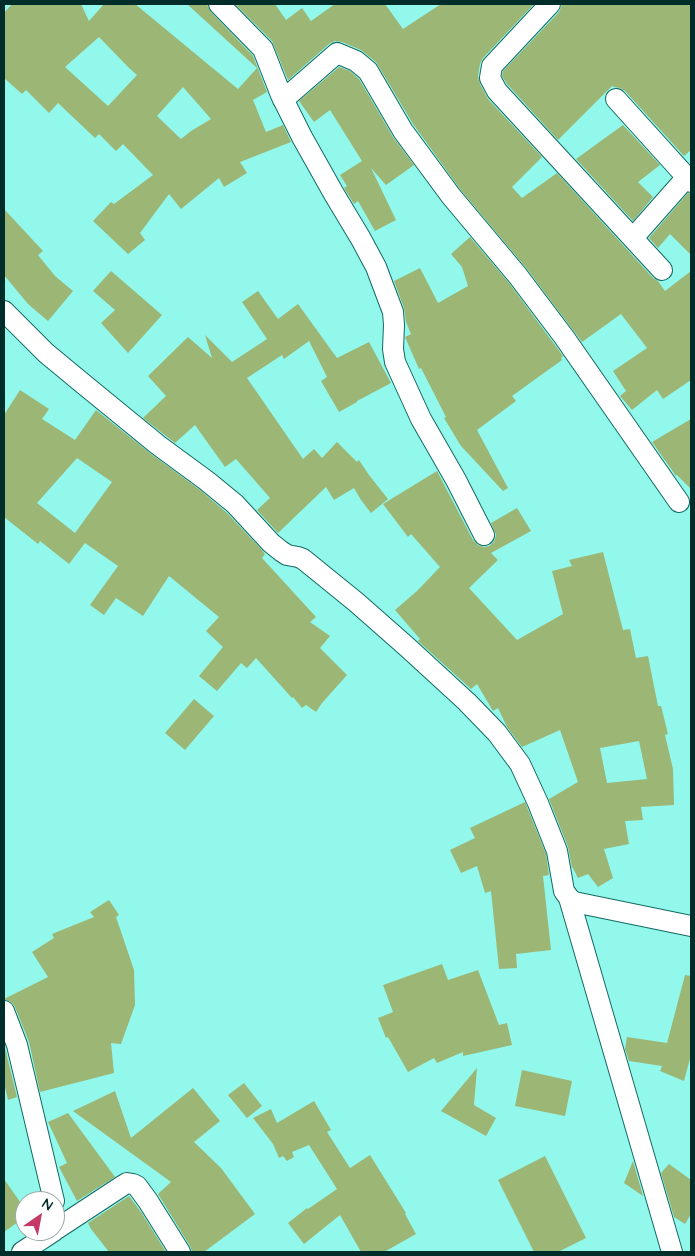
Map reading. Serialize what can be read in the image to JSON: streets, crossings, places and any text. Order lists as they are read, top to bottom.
{
  "north": "top right"
}
